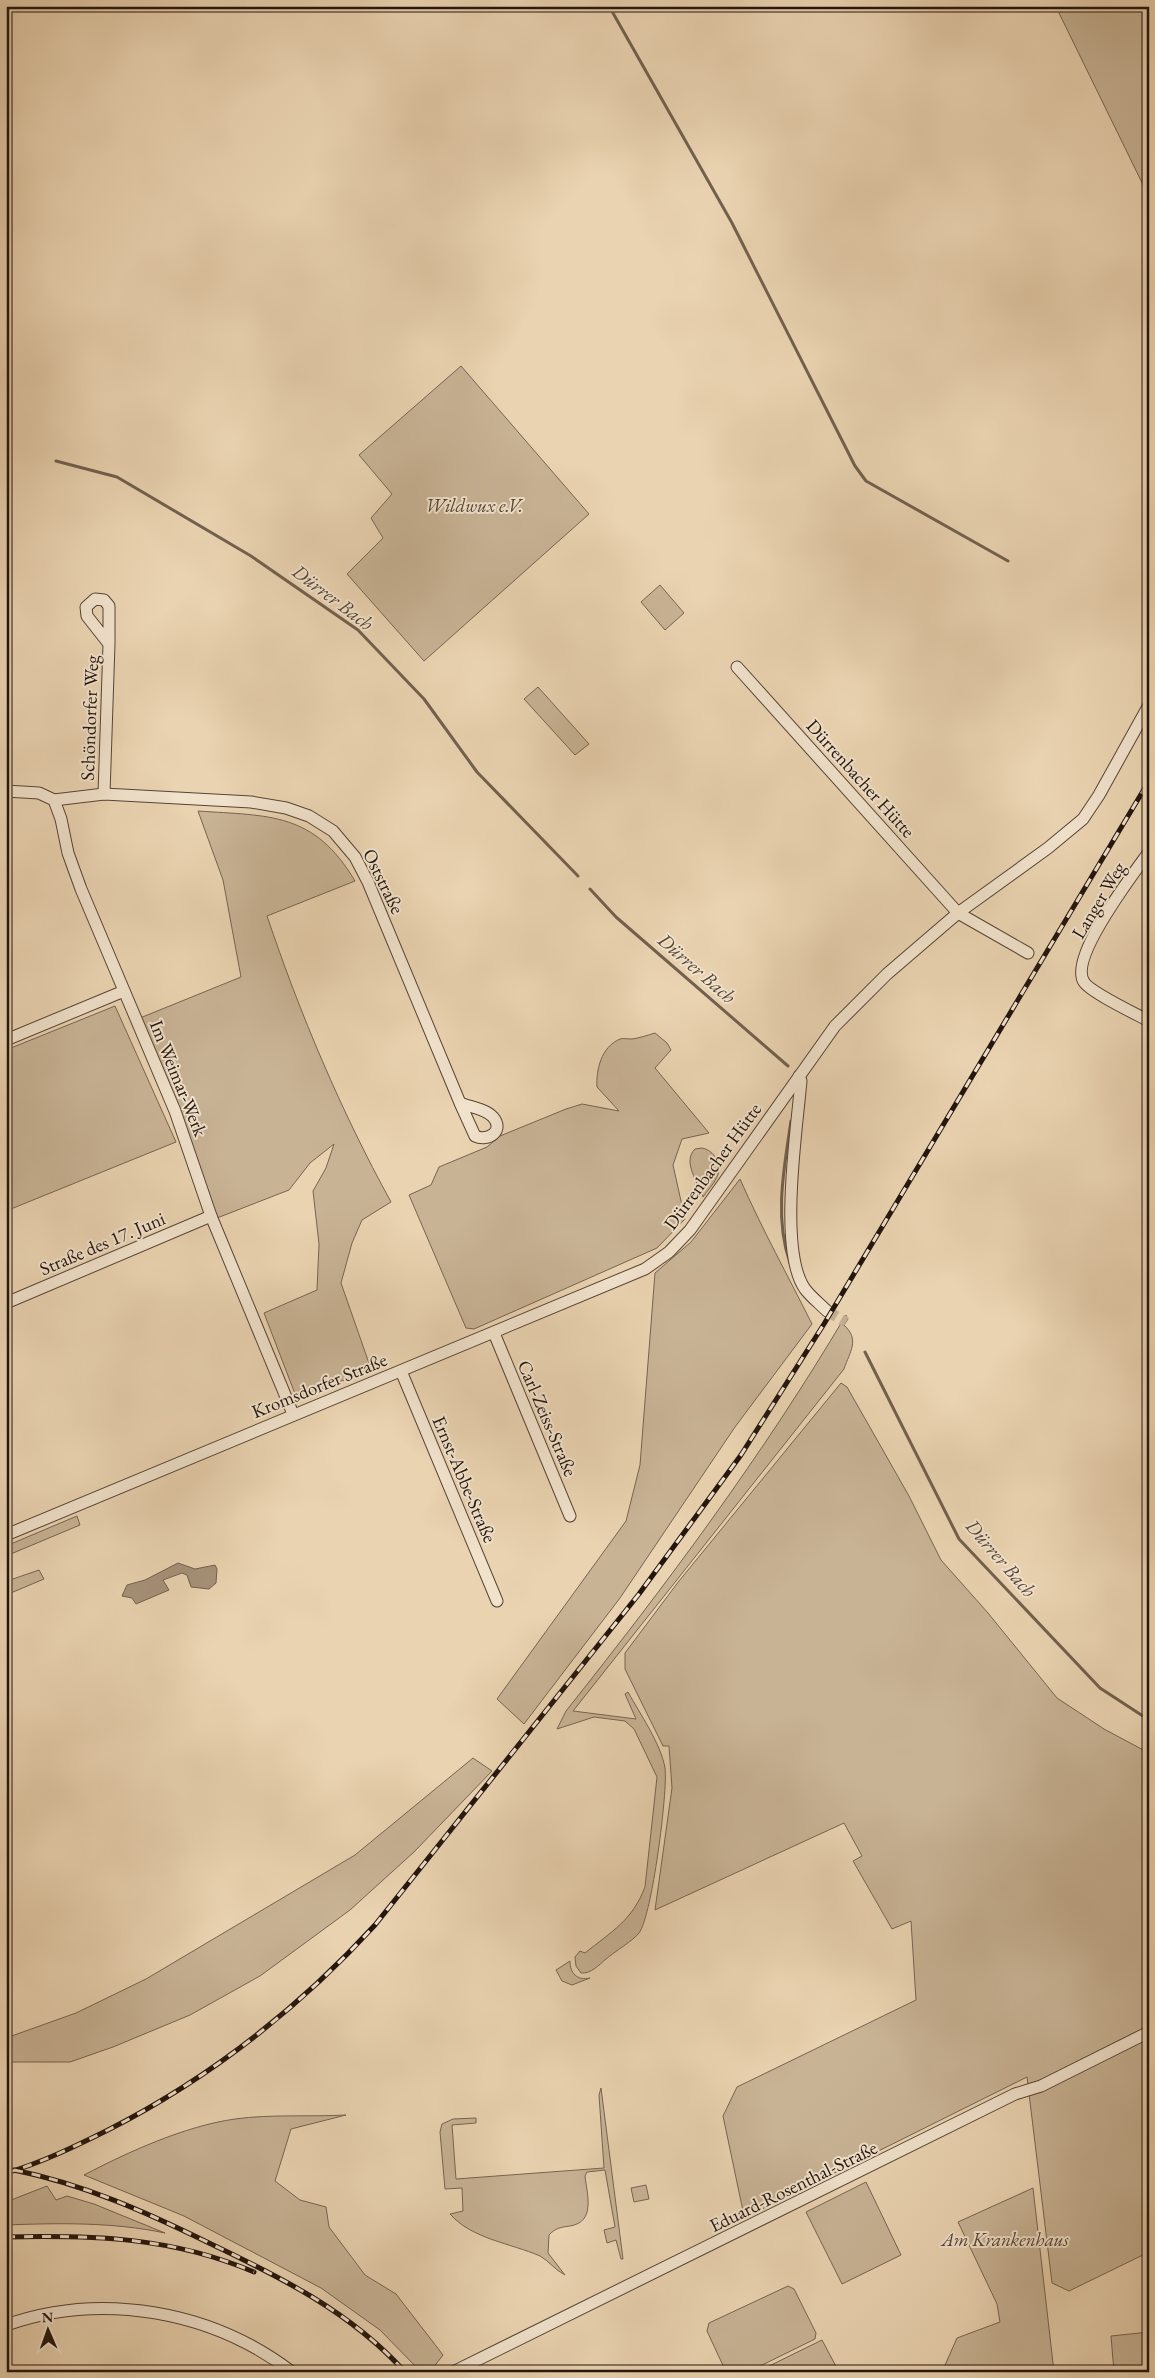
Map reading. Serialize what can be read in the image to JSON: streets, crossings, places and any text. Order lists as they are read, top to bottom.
{
  "streets": {
    "street": [
      "Schöndorfer Weg",
      "Dürrenbacher Hütte",
      "Oststraße",
      "Langer Weg",
      "Im Weimar-Werk",
      "Straße des 17. Juni",
      "Kromsdorfer Straße",
      "Carl-Zeiss-Straße",
      "Ernst-Abbe-Straße",
      "Eduard-Rosenthal-Straße"
    ]
  },
  "crossings": [
    ["Schöndorfer Weg", "Oststraße"],
    ["Dürrenbacher Hütte", "Kromsdorfer Straße"],
    ["Oststraße", "Im Weimar-Werk"],
    ["Im Weimar-Werk", "Straße des 17. Juni"],
    ["Im Weimar-Werk", "Kromsdorfer Straße"],
    ["Kromsdorfer Straße", "Carl-Zeiss-Straße"],
    ["Kromsdorfer Straße", "Ernst-Abbe-Straße"]
  ],
  "water": ["Dürrer Bach"],
  "parks": ["Wildwux e.V.", "Am Krankenhaus"],
  "north": "top"
}
